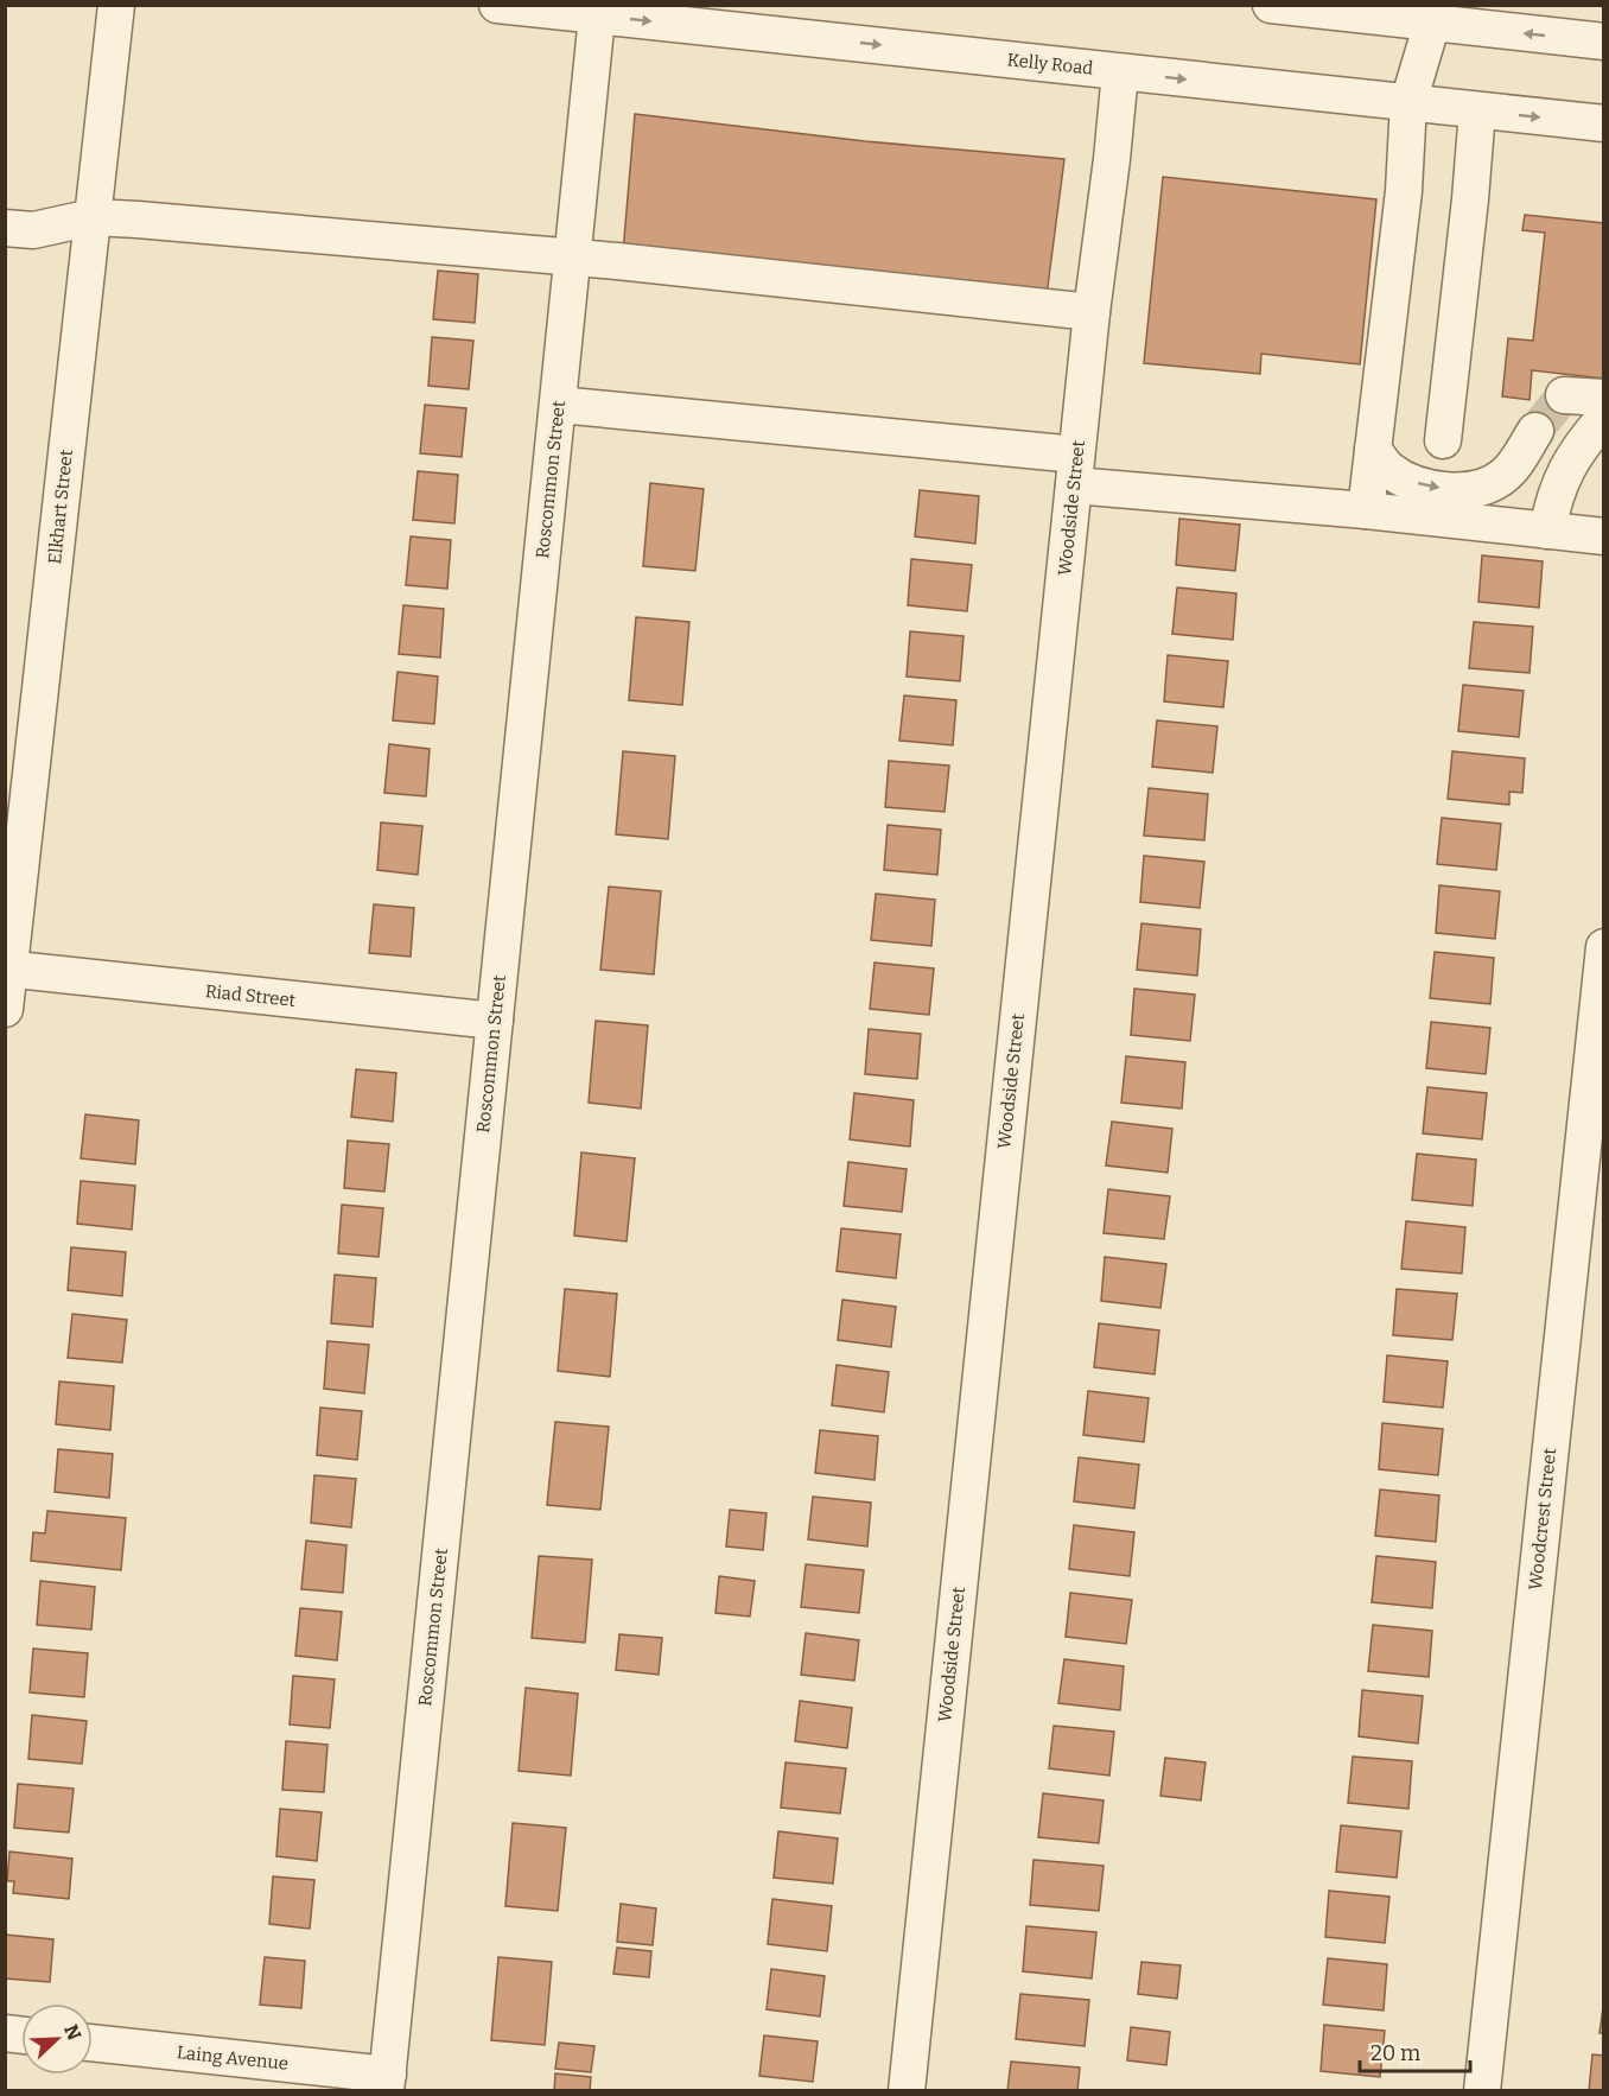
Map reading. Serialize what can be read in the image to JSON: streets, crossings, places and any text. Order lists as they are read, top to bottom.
{
  "streets": {
    "street": [
      "Kelly Road",
      "Roscommon Street",
      "Elkhart Street",
      "Woodside Street",
      "Riad Street",
      "Woodcrest Street",
      "Laing Avenue"
    ]
  },
  "crossings": [
    ["Kelly Road", "Roscommon Street"],
    ["Kelly Road", "Woodside Street"],
    ["Roscommon Street", "Riad Street"],
    ["Roscommon Street", "Laing Avenue"],
    ["Elkhart Street", "Riad Street"]
  ],
  "scale_bar": "20 m",
  "north": "top right"
}
